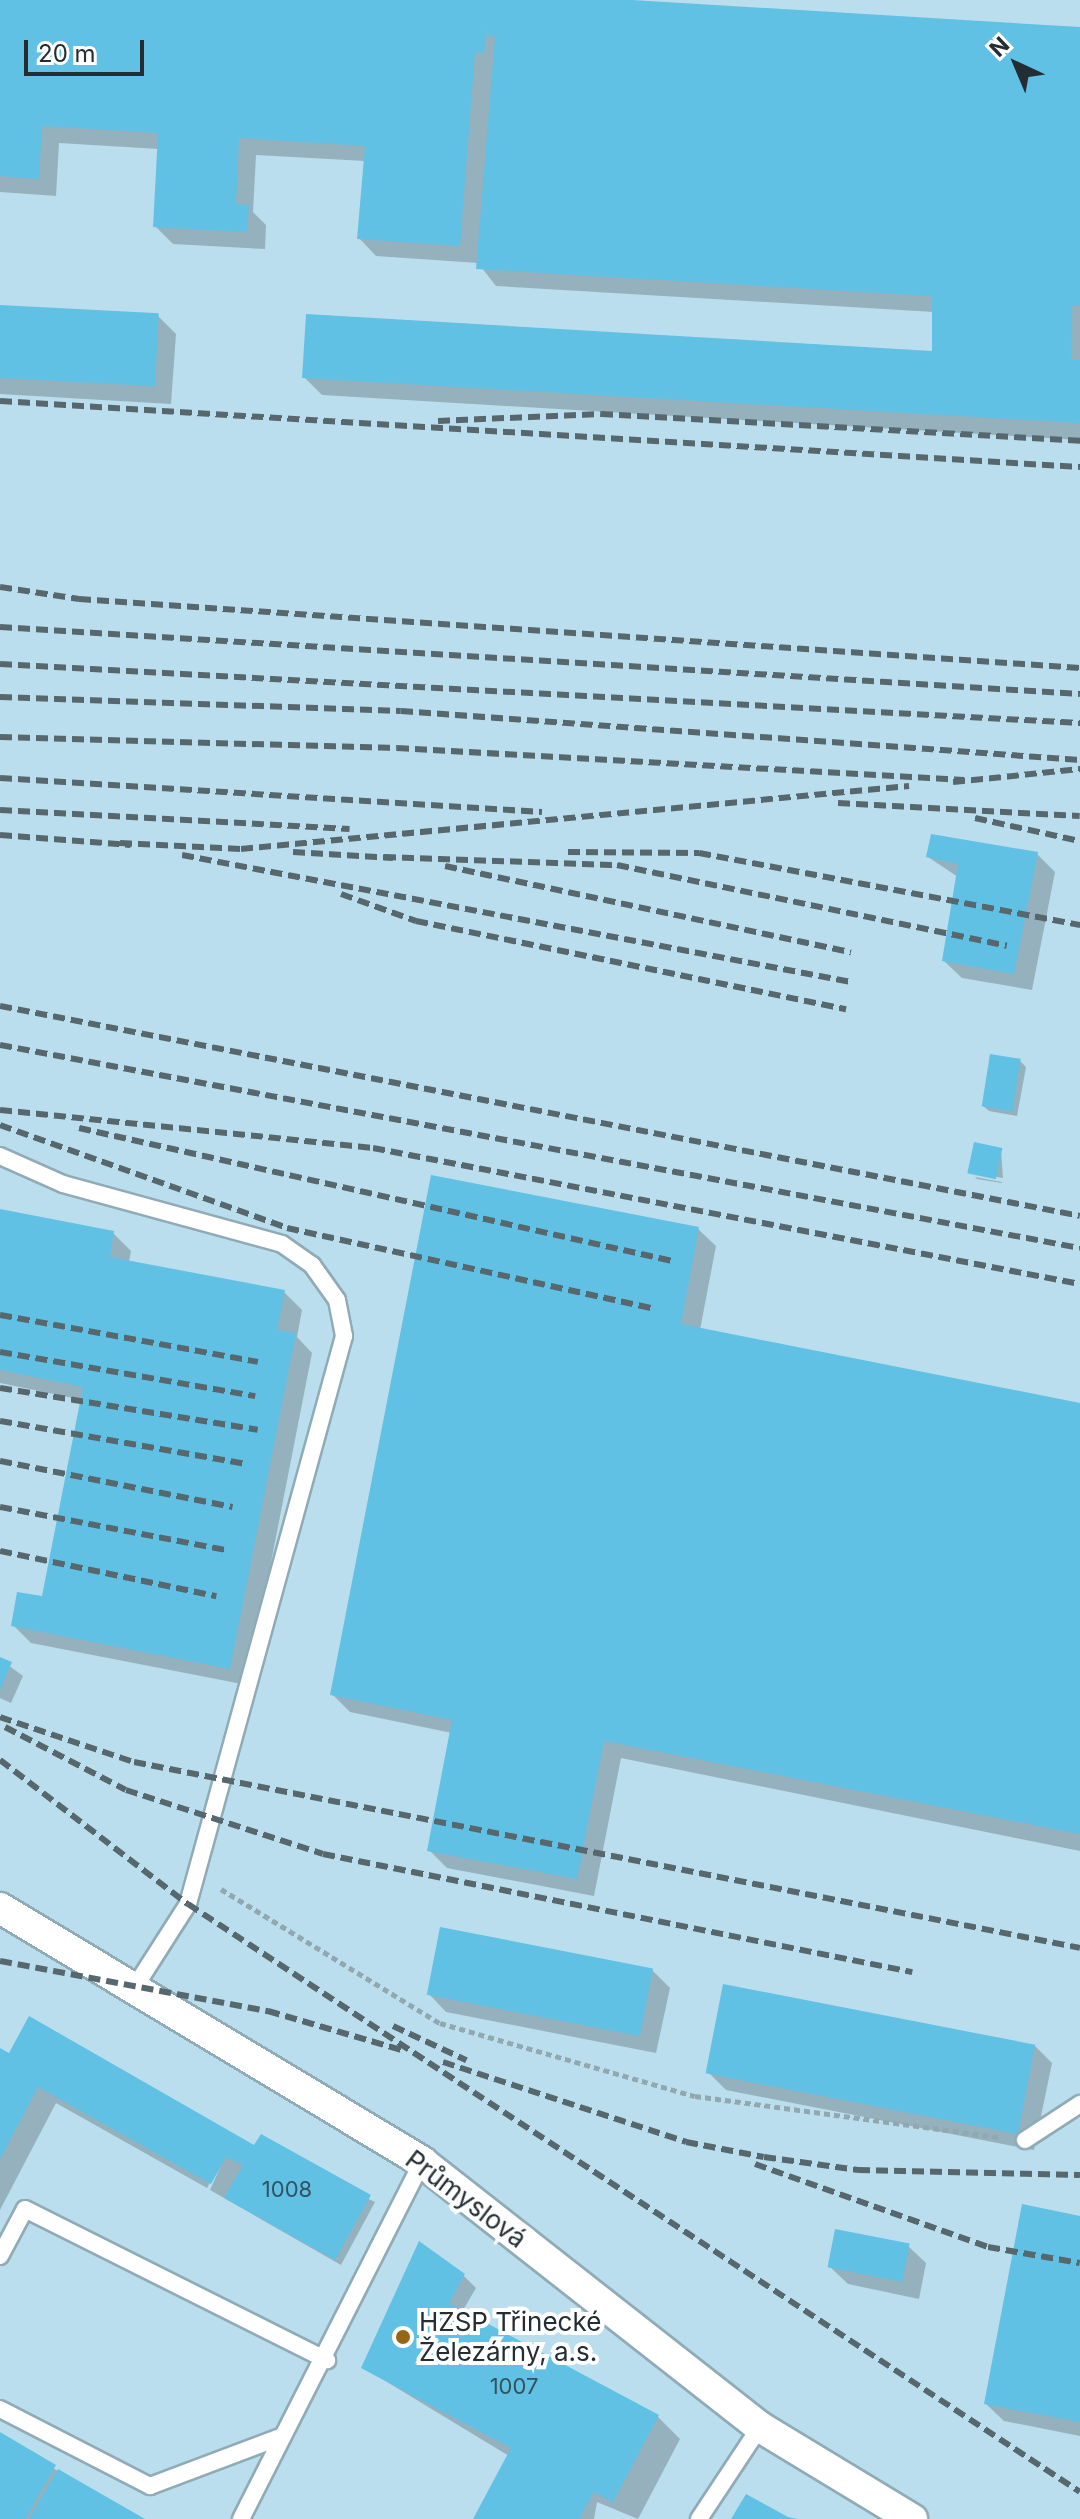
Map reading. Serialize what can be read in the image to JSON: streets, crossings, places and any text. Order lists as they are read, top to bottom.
{
  "streets": {
    "street": ["Průmyslová"]
  },
  "places": ["HZSP Třinecké Železárny, a.s."],
  "house_numbers": ["1008", "1007"],
  "scale_bar": "20 m",
  "north": "top left"
}
